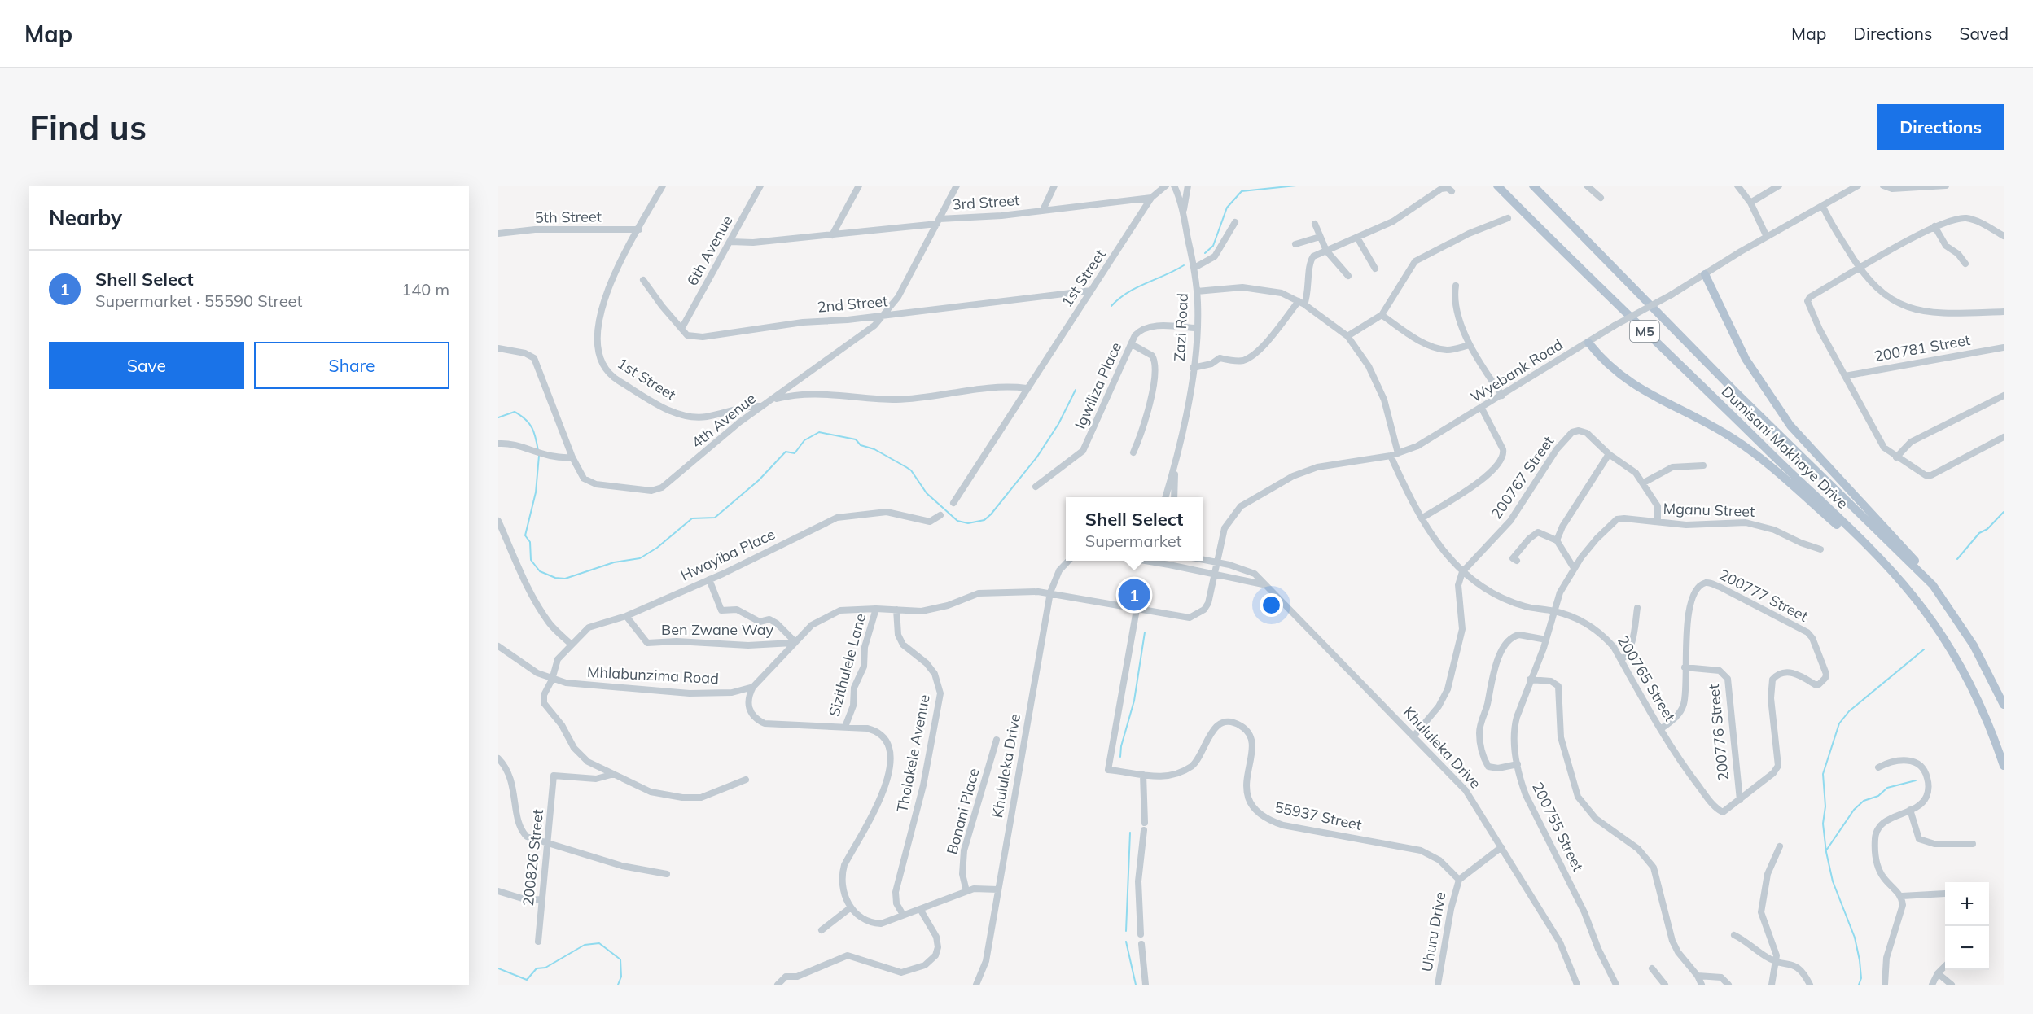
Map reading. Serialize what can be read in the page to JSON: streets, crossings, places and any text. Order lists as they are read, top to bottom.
{
  "streets": {
    "main road": ["M5", "Dumisani Makhaye Drive"],
    "street": [
      "3rd Street",
      "5th Street",
      "6th Avenue",
      "1st Street",
      "2nd Street",
      "Zazi Road",
      "200781 Street",
      "Wyebank Road",
      "Igwiliza Place",
      "4th Avenue",
      "200767 Street",
      "Mganu Street",
      "Hwayiba Place",
      "200777 Street",
      "Ben Zwane Way",
      "Sizithulele Lane",
      "Mhlabunzima Road",
      "200765 Street",
      "200776 Street",
      "Khululeka Drive",
      "Tholakele Avenue",
      "Bonani Place",
      "55937 Street",
      "200755 Street",
      "200826 Street",
      "Uhuru Drive"
    ]
  },
  "crossings": [
    ["3rd Street", "6th Avenue"],
    ["3rd Street", "1st Street"],
    ["3rd Street", "4th Avenue"],
    ["5th Street", "1st Street"],
    ["6th Avenue", "2nd Street"],
    ["1st Street", "2nd Street"],
    ["1st Street", "4th Avenue"],
    ["2nd Street", "4th Avenue"],
    ["Zazi Road", "Igwiliza Place"],
    ["Zazi Road", "200765 Street"],
    ["Wyebank Road", "Ben Zwane Way"],
    ["Wyebank Road", "Sizithulele Lane"],
    ["Wyebank Road", "Mhlabunzima Road"],
    ["Wyebank Road", "200765 Street"],
    ["Wyebank Road", "Khululeka Drive"],
    ["Wyebank Road", "Tholakele Avenue"],
    ["Wyebank Road", "55937 Street"],
    ["200767 Street", "Mganu Street"],
    ["200767 Street", "200765 Street"],
    ["Mganu Street", "200765 Street"],
    ["Mganu Street", "200755 Street"],
    ["Hwayiba Place", "Ben Zwane Way"],
    ["Hwayiba Place", "Mhlabunzima Road"],
    ["Hwayiba Place", "200826 Street"],
    ["200777 Street", "200765 Street"],
    ["200777 Street", "200776 Street"],
    ["200765 Street", "200776 Street"],
    ["Khululeka Drive", "Uhuru Drive"],
    ["55937 Street", "Uhuru Drive"]
  ],
  "page": {
    "header": "Map",
    "nav": ["Map", "Directions", "Saved"],
    "buttons": [
      "Directions",
      ["Save", "Share"]
    ],
    "title": "Find us",
    "heading": "Nearby",
    "list": [
      {
        "mark": "1",
        "name": "Shell Select",
        "note": "Supermarket · 55590 Street",
        "value": "140 m"
      }
    ],
    "popup": ["Shell Select", "Supermarket"],
    "pins": "1",
    "map_buttons": ["+", "−"]
  }
}
